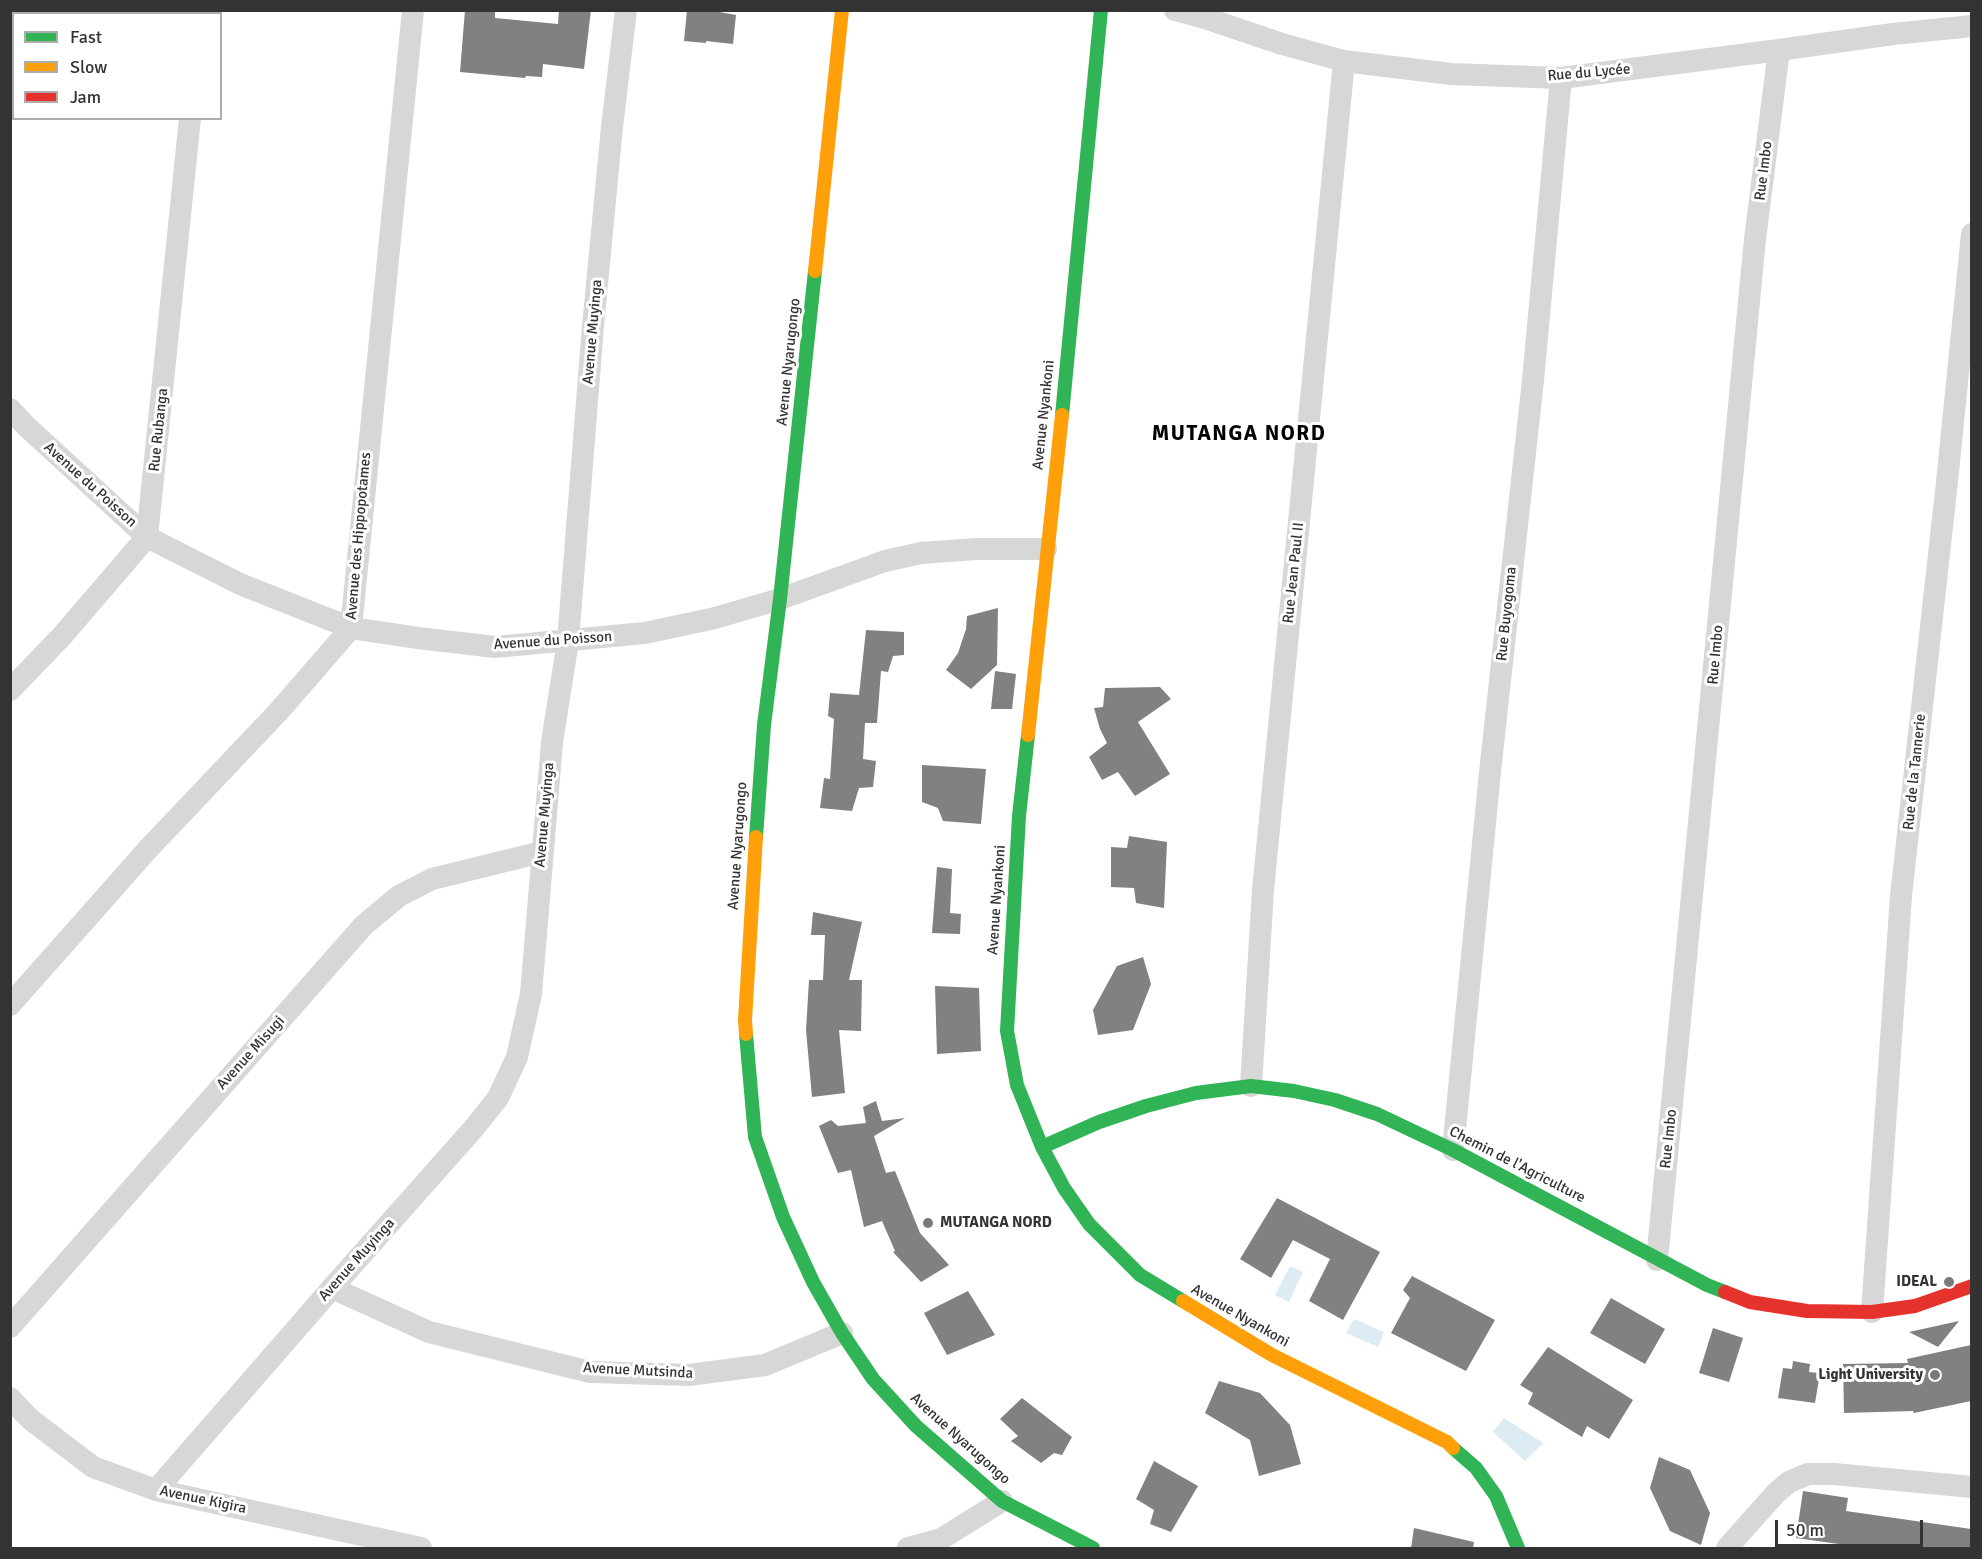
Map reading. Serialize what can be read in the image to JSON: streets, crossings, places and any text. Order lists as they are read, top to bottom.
{
  "streets": {
    "street": [
      "Rue du Lycée",
      "Rue Imbo",
      "Avenue Muyinga",
      "Avenue Nyarugongo",
      "Avenue Nyankoni",
      "Rue Rubanga",
      "Avenue du Poisson",
      "Avenue des Hippopotames",
      "Rue Jean Paul II",
      "Rue Buyogoma",
      "Rue de la Tannerie",
      "Avenue Misugi",
      "Chemin de l'Agriculture",
      "Avenue Mutsinda",
      "Avenue Kigira"
    ]
  },
  "crossings": [
    ["Rue du Lycée", "Rue Imbo"],
    ["Rue du Lycée", "Rue Jean Paul II"],
    ["Rue du Lycée", "Rue Buyogoma"],
    ["Rue Imbo", "Chemin de l'Agriculture"],
    ["Avenue Muyinga", "Avenue du Poisson"],
    ["Avenue Muyinga", "Avenue Misugi"],
    ["Avenue Muyinga", "Avenue Mutsinda"],
    ["Avenue Muyinga", "Avenue Kigira"],
    ["Avenue Nyarugongo", "Avenue du Poisson"],
    ["Avenue Nyarugongo", "Avenue Mutsinda"],
    ["Avenue Nyankoni", "Avenue du Poisson"],
    ["Avenue Nyankoni", "Chemin de l'Agriculture"],
    ["Rue Rubanga", "Avenue du Poisson"],
    ["Avenue du Poisson", "Avenue des Hippopotames"],
    ["Rue Jean Paul II", "Chemin de l'Agriculture"],
    ["Rue Buyogoma", "Chemin de l'Agriculture"],
    ["Rue de la Tannerie", "Chemin de l'Agriculture"]
  ],
  "districts": ["MUTANGA NORD"],
  "places": ["MUTANGA NORD", "IDEAL", "Light University"],
  "legend": ["Fast", "Slow", "Jam"],
  "scale_bar": "50 m"
}
